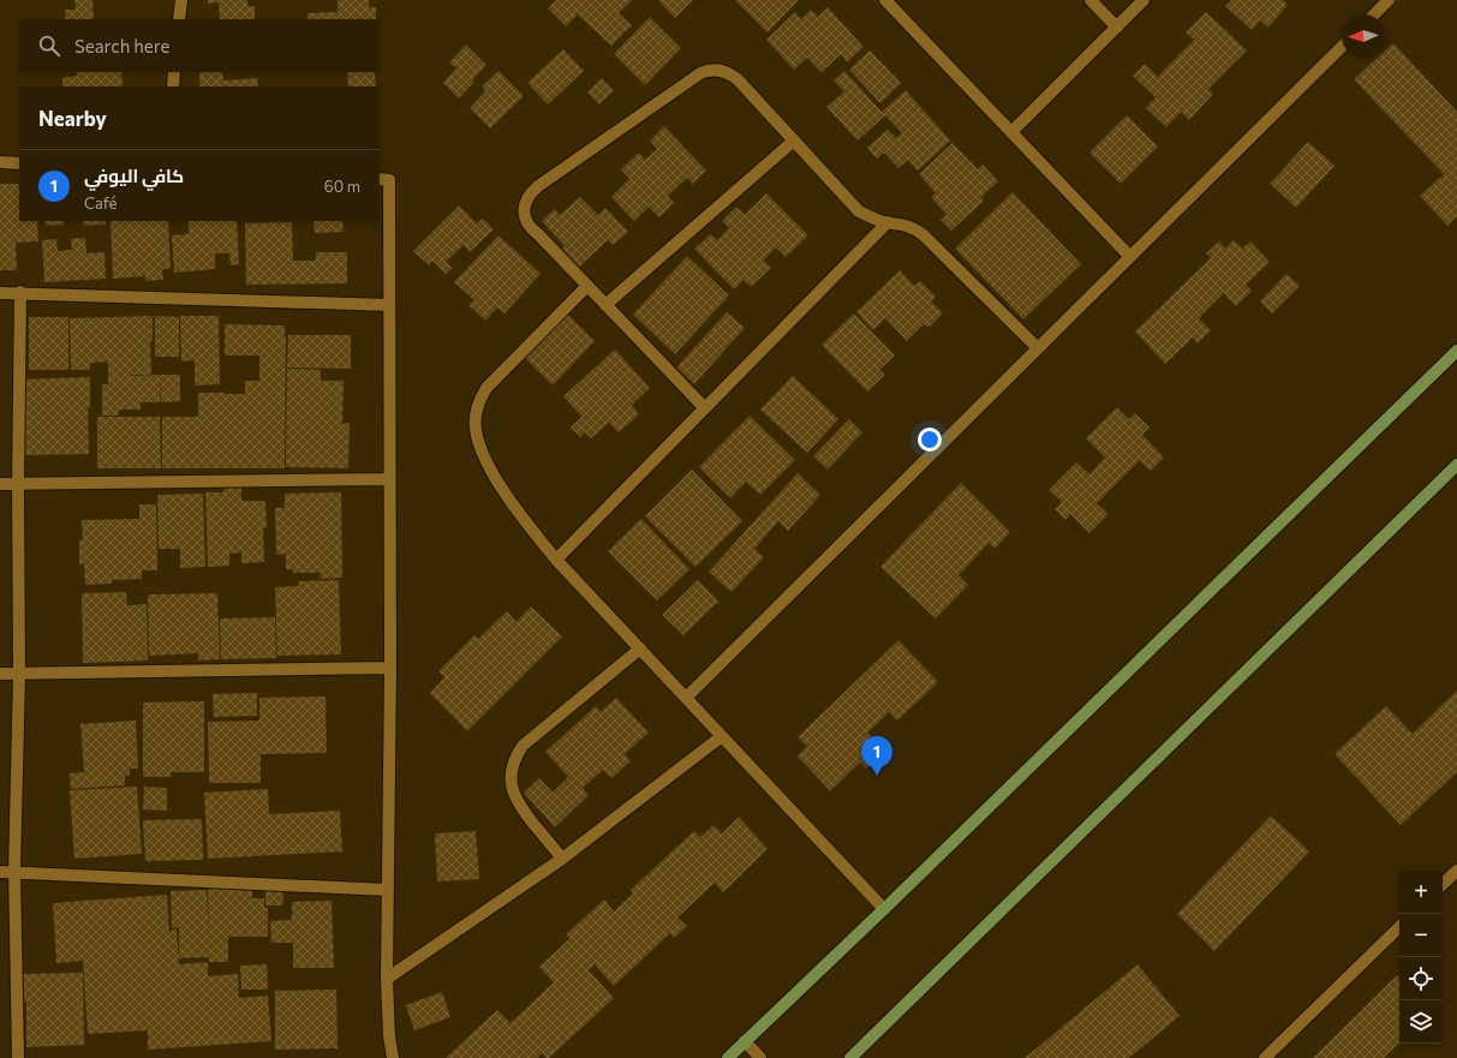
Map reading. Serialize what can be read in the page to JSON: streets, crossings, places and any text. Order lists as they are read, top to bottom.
{
  "north": "left",
  "page": {
    "search": "Search here",
    "heading": "Nearby",
    "list": [
      {
        "mark": "1",
        "name": "كافي اليوفي",
        "note": "Café",
        "value": "60 m"
      }
    ],
    "pins": "1",
    "map_buttons": ["+", "−"]
  }
}
